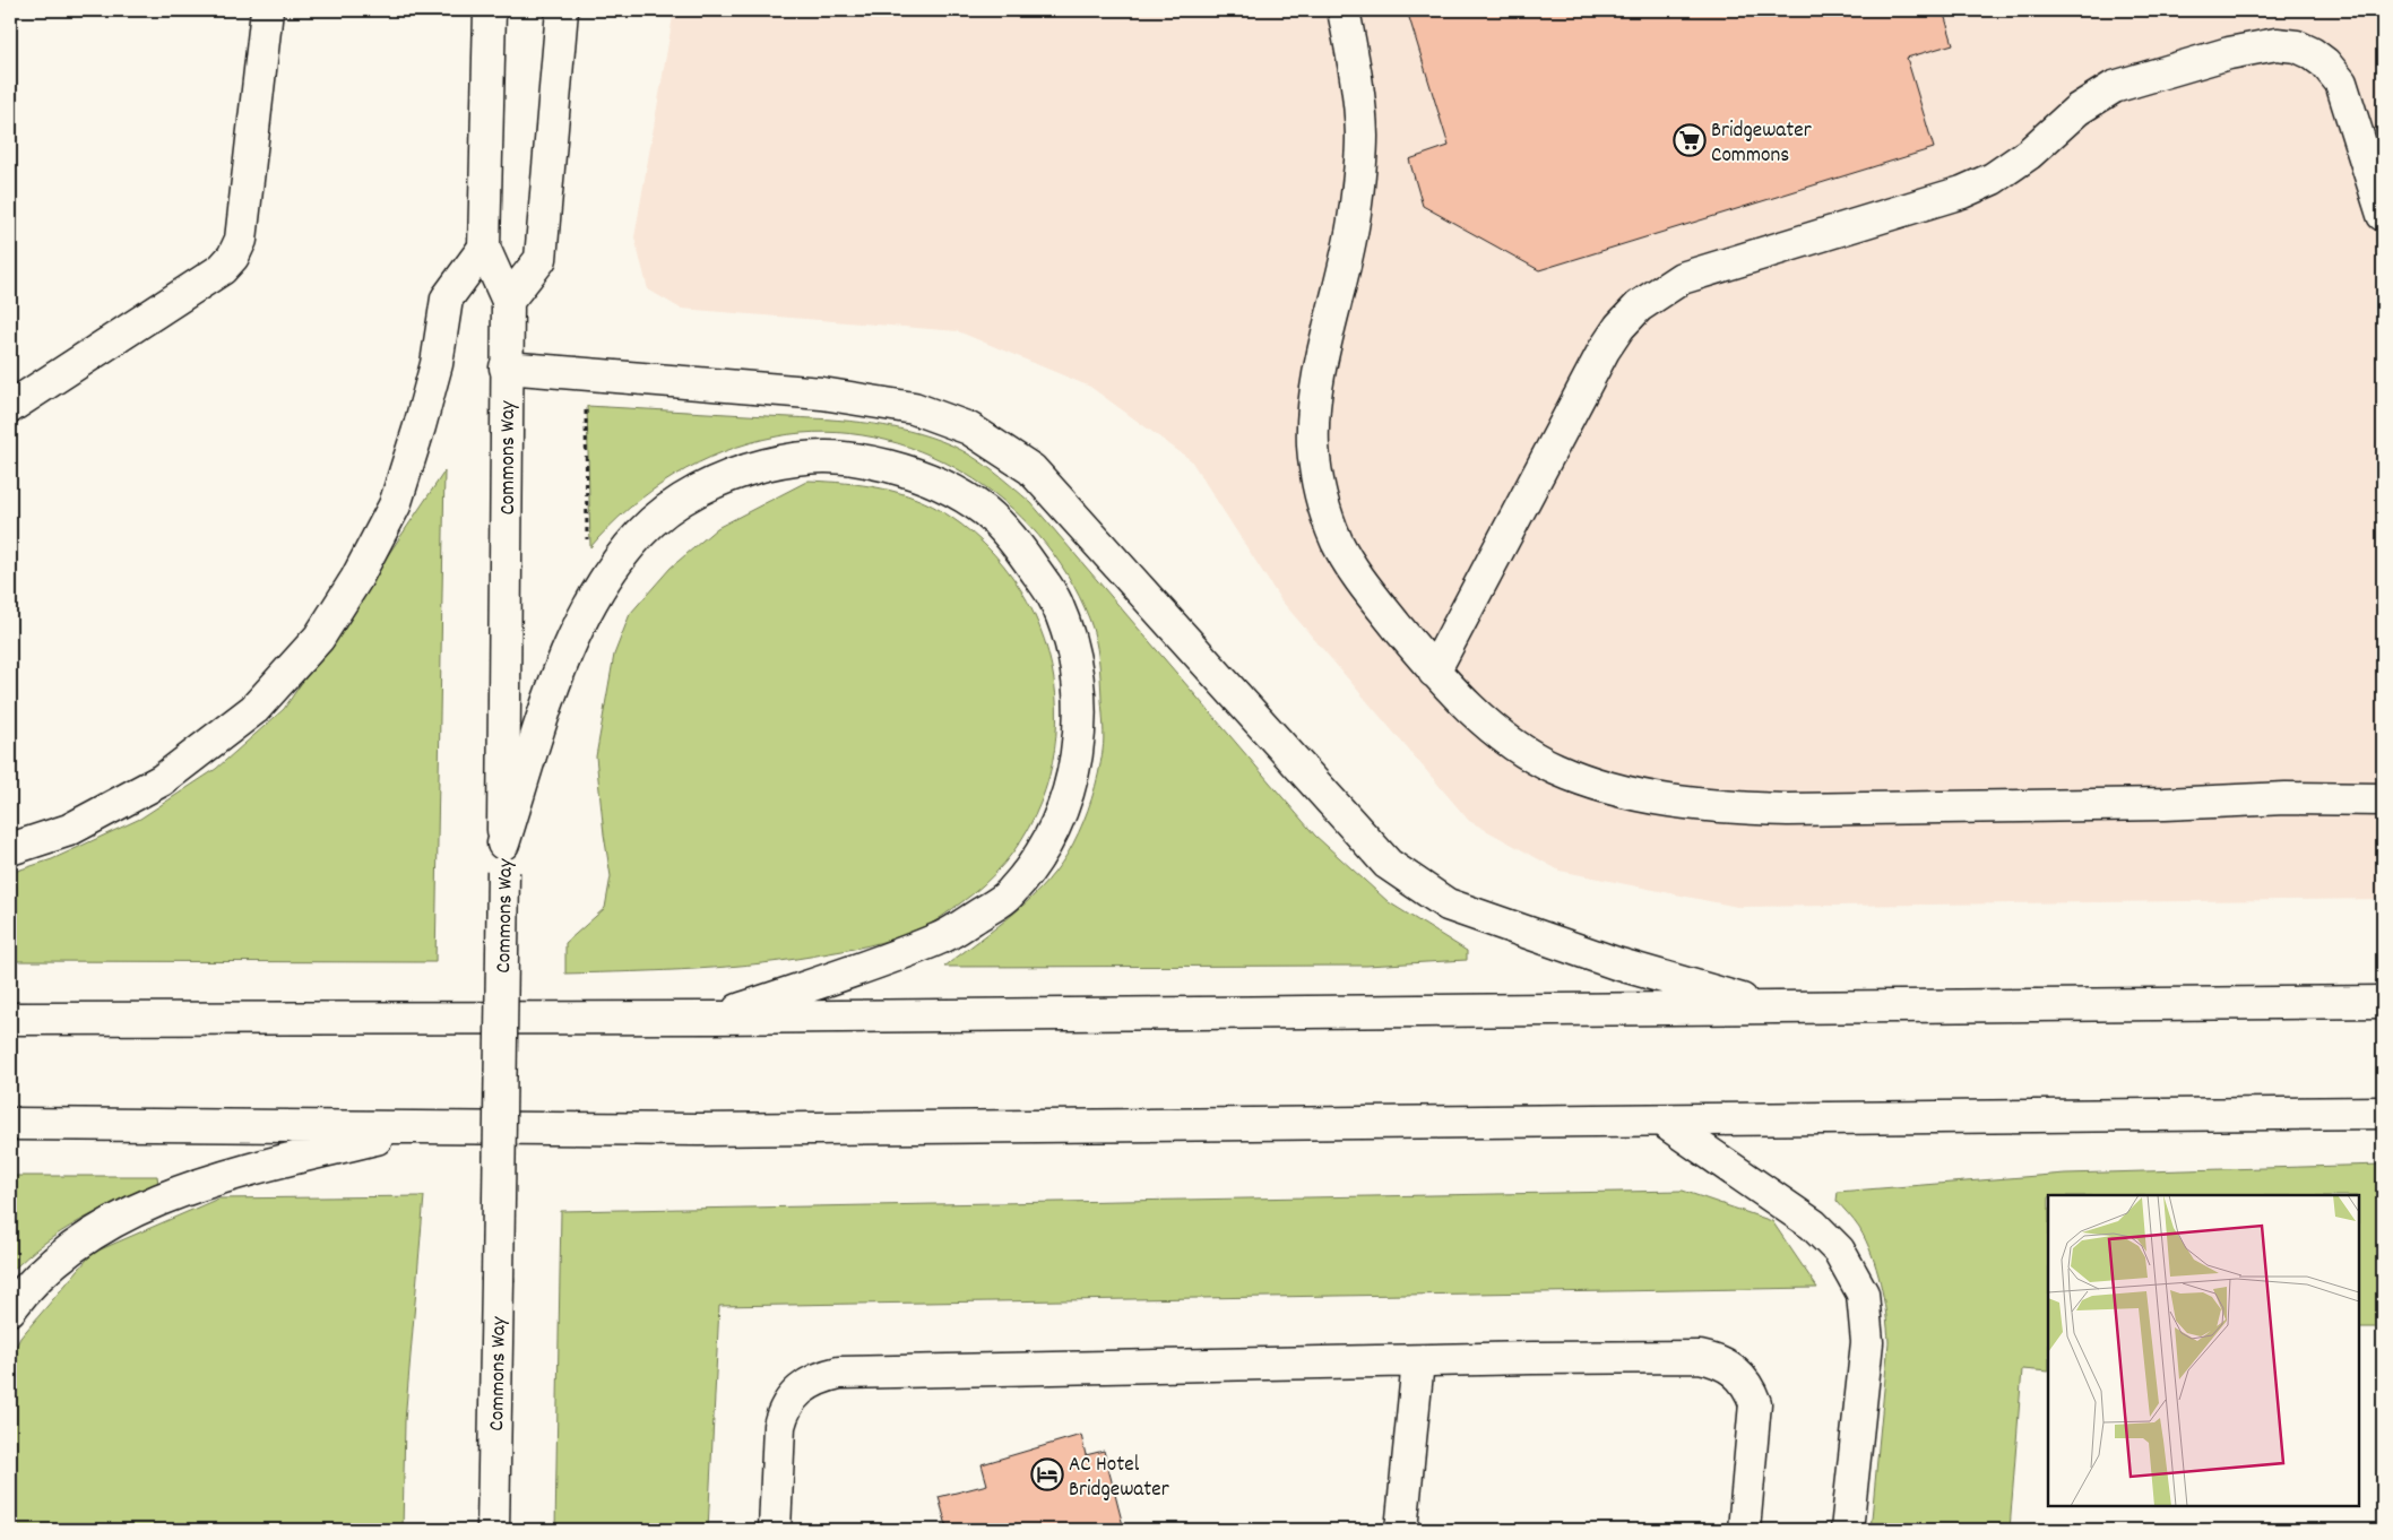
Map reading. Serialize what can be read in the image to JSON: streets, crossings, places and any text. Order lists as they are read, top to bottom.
{
  "streets": {
    "main road": ["Commons Way"]
  },
  "places": {
    "supermarket": ["Bridgewater Commons"],
    "hotel": ["AC Hotel Bridgewater"]
  }
}
